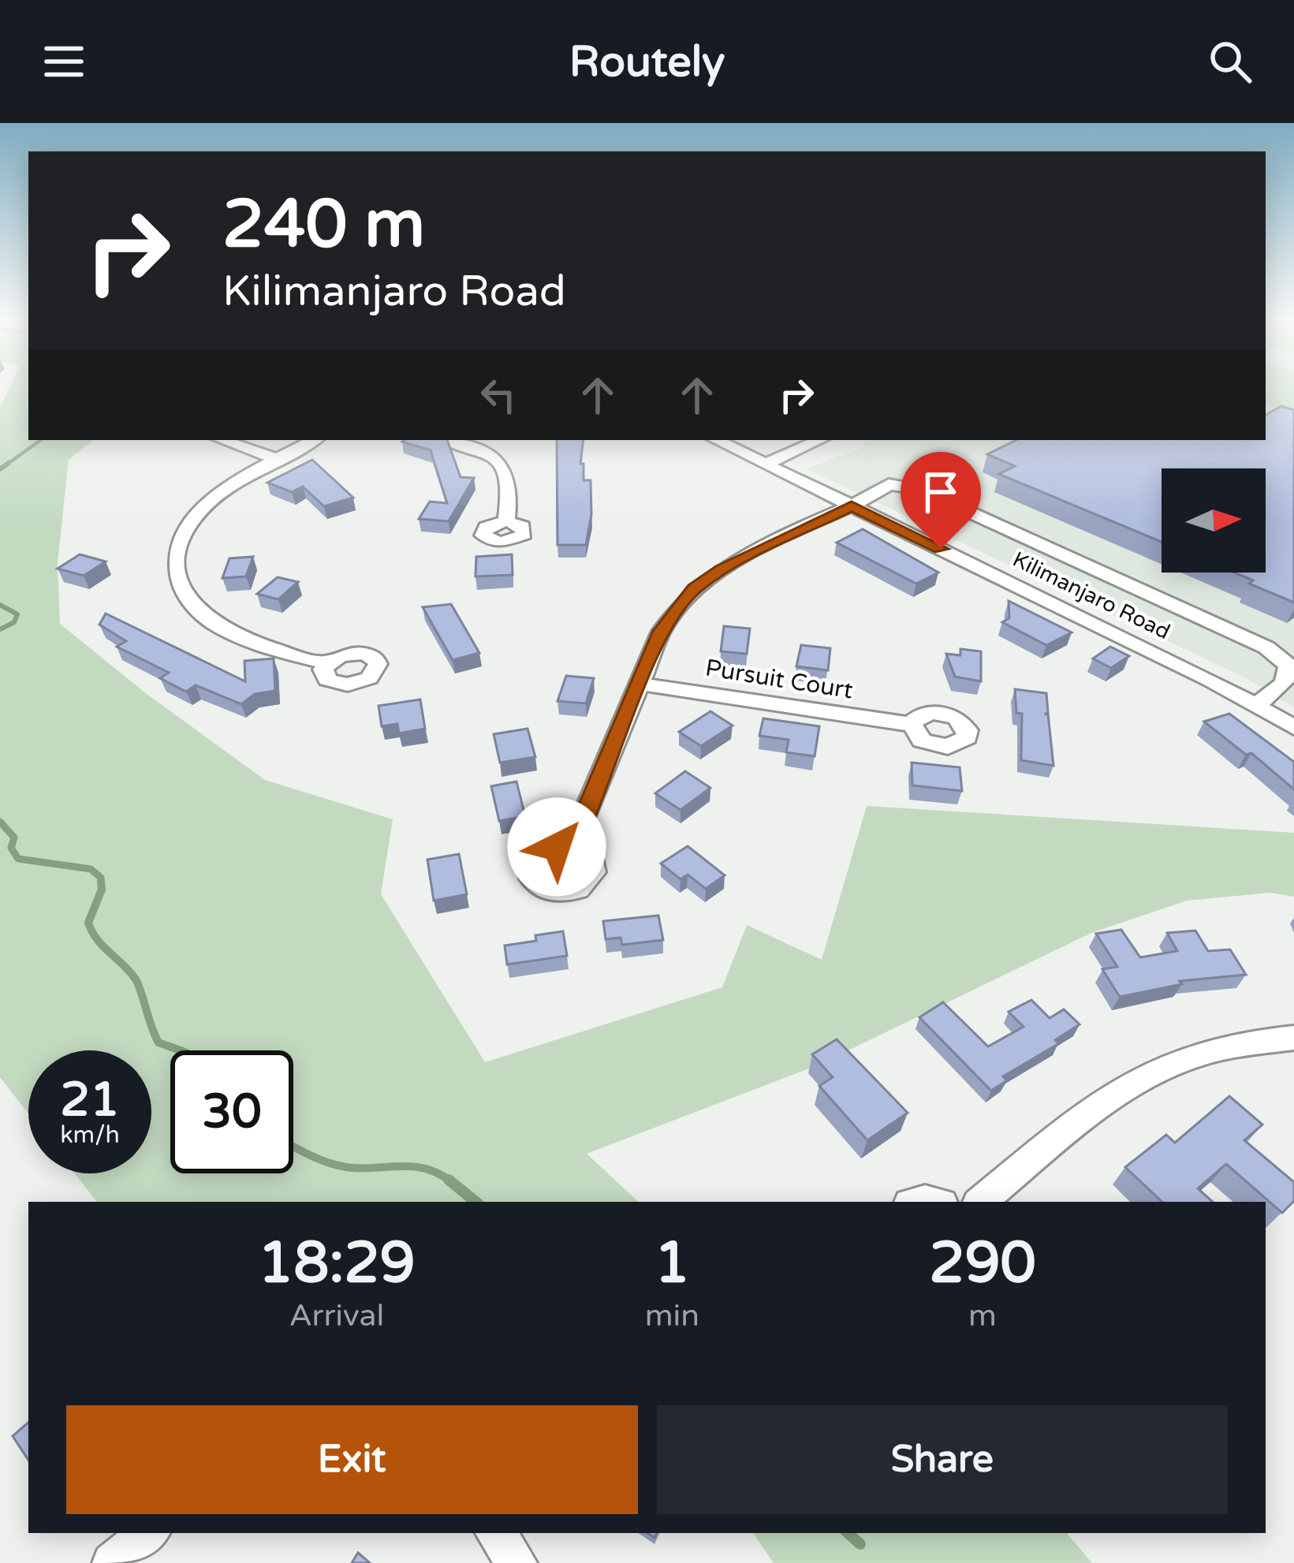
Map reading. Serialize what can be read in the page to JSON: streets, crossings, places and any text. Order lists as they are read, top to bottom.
{
  "streets": {
    "street": ["Kilimanjaro Road", "Pursuit Court"]
  },
  "north": "right",
  "page": {
    "header": "Routely",
    "turn": ["240 m", "Kilimanjaro Road"],
    "speed": "21 km/h",
    "limit": "30",
    "eta": [
      "18:29",
      "Arrival",
      "1",
      "min",
      "290",
      "m"
    ],
    "buttons": ["Exit", "Share"]
  }
}
